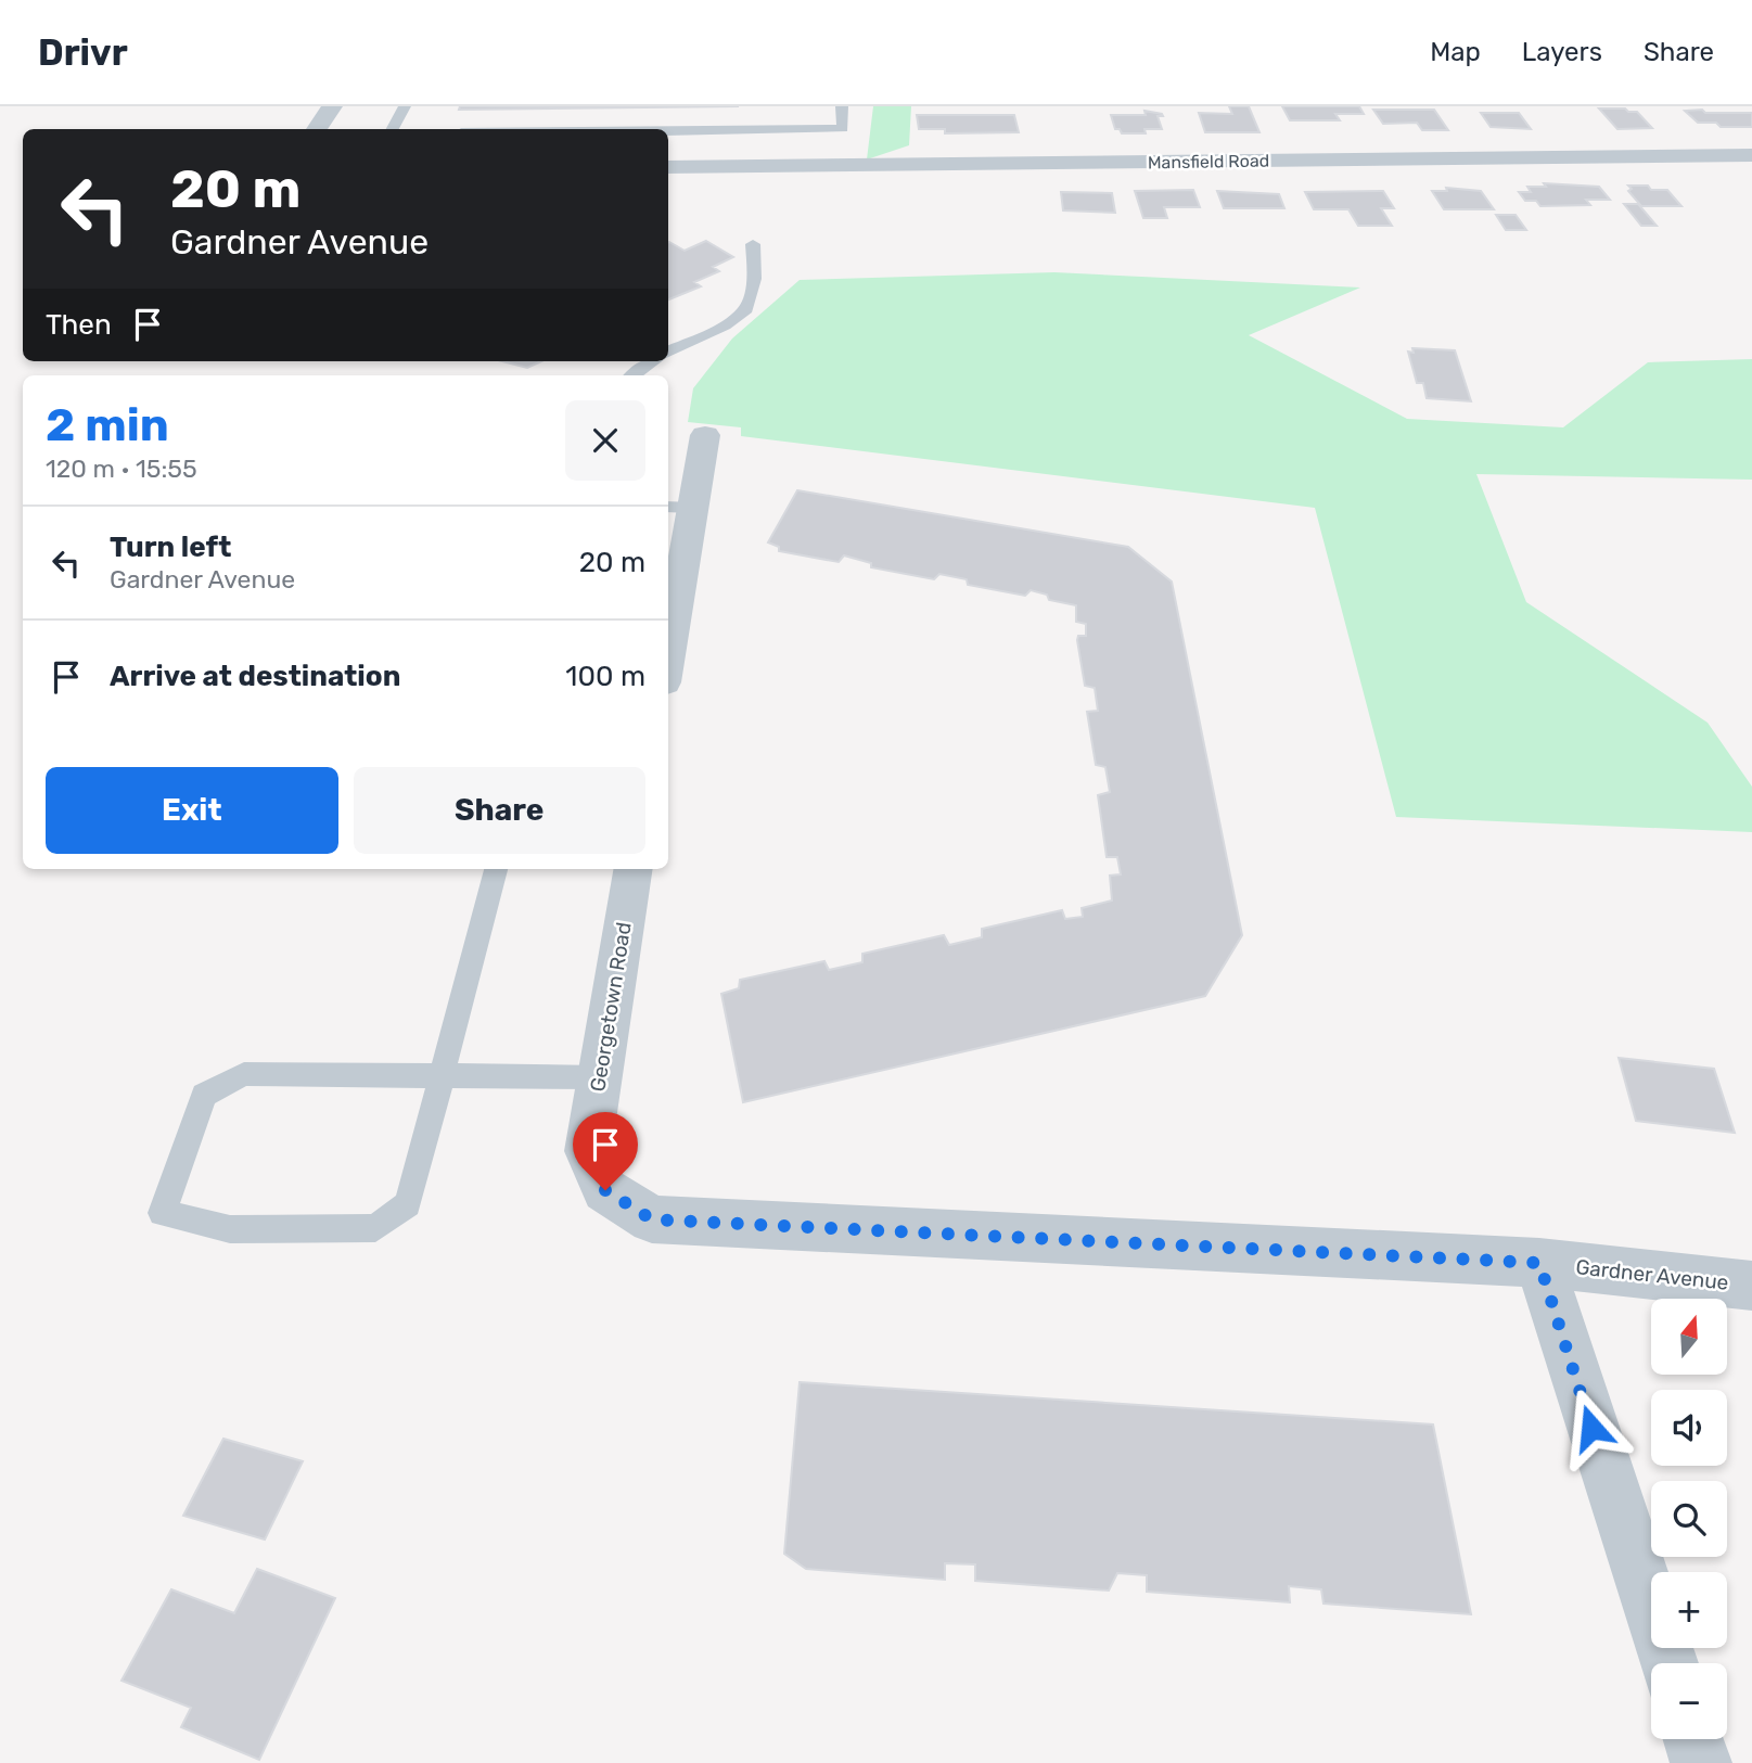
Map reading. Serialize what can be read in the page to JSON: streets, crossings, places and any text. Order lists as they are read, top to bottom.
{
  "streets": {
    "street": ["Mansfield Road", "Georgetown Road", "Gardner Avenue"]
  },
  "crossings": [
    ["Georgetown Road", "Gardner Avenue"]
  ],
  "north": "top",
  "page": {
    "header": "Drivr",
    "nav": ["Map", "Layers", "Share"],
    "turn": ["20 m", "Gardner Avenue"],
    "then": "Then",
    "heading": ["2 min", "120 m · 15:55"],
    "list": [
      {
        "name": "Turn left",
        "note": "Gardner Avenue",
        "value": "20 m"
      },
      {
        "name": "Arrive at destination",
        "value": "100 m"
      }
    ],
    "buttons": ["Exit", "Share"],
    "map_buttons": ["+", "−"]
  }
}
